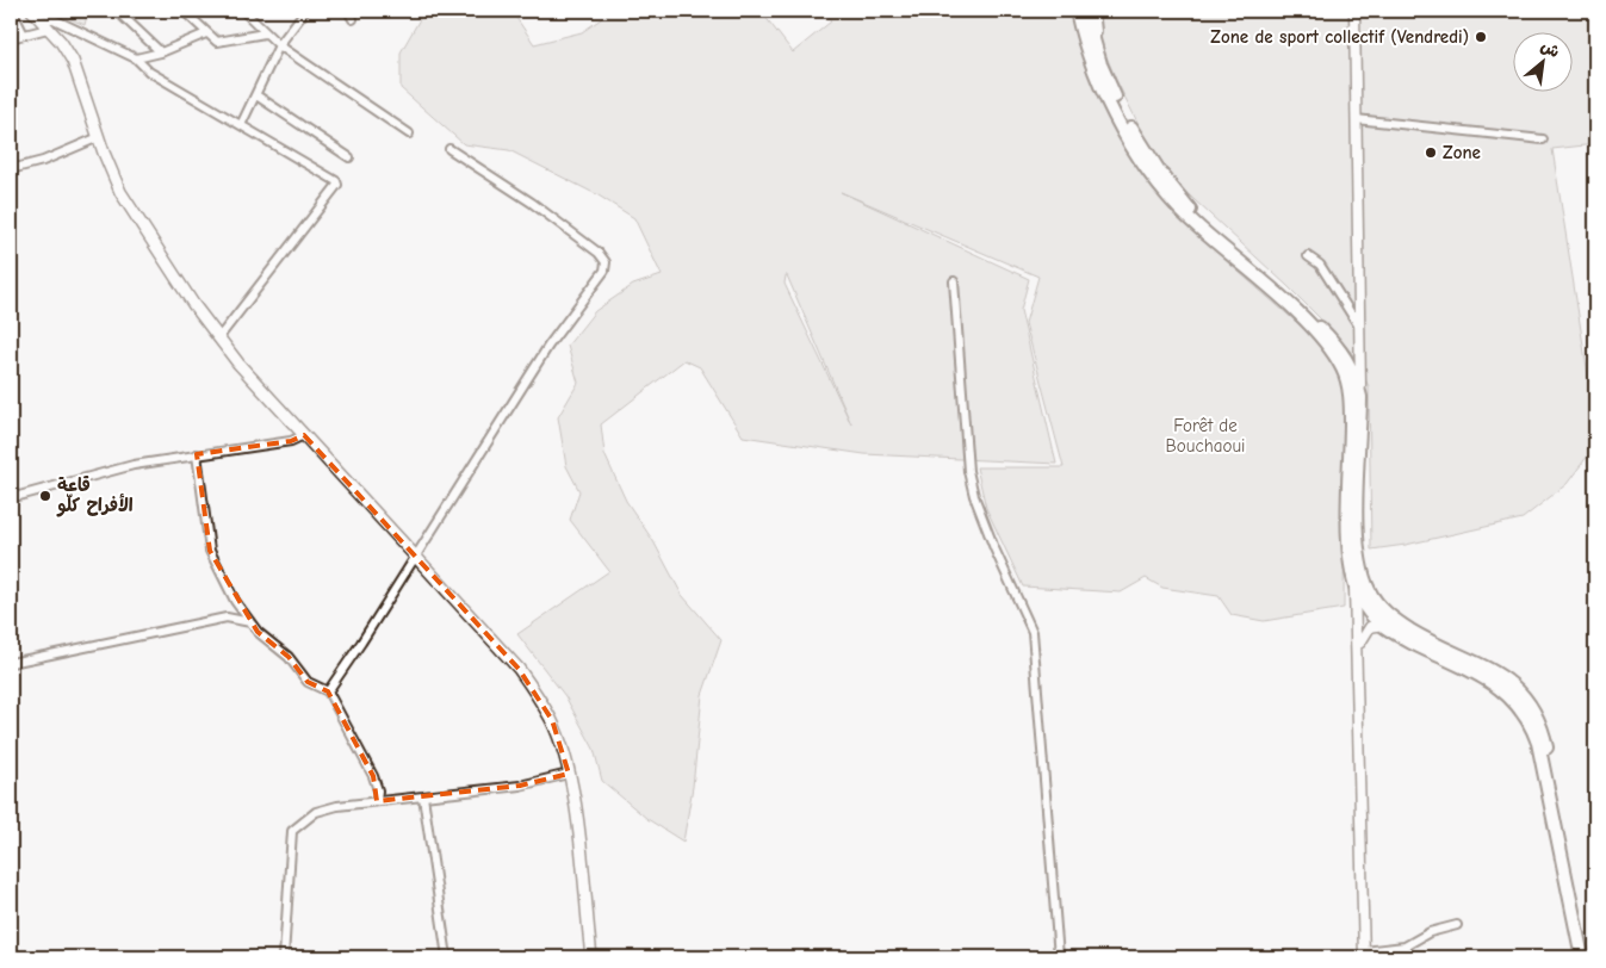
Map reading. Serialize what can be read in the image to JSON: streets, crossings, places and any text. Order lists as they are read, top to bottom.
{
  "parks": ["Forêt de Bouchaoui"],
  "places": ["Zone de sport collectif (Vendredi)", "Zone", "قاعة الأفراح كلّو"],
  "north": "top right"
}
